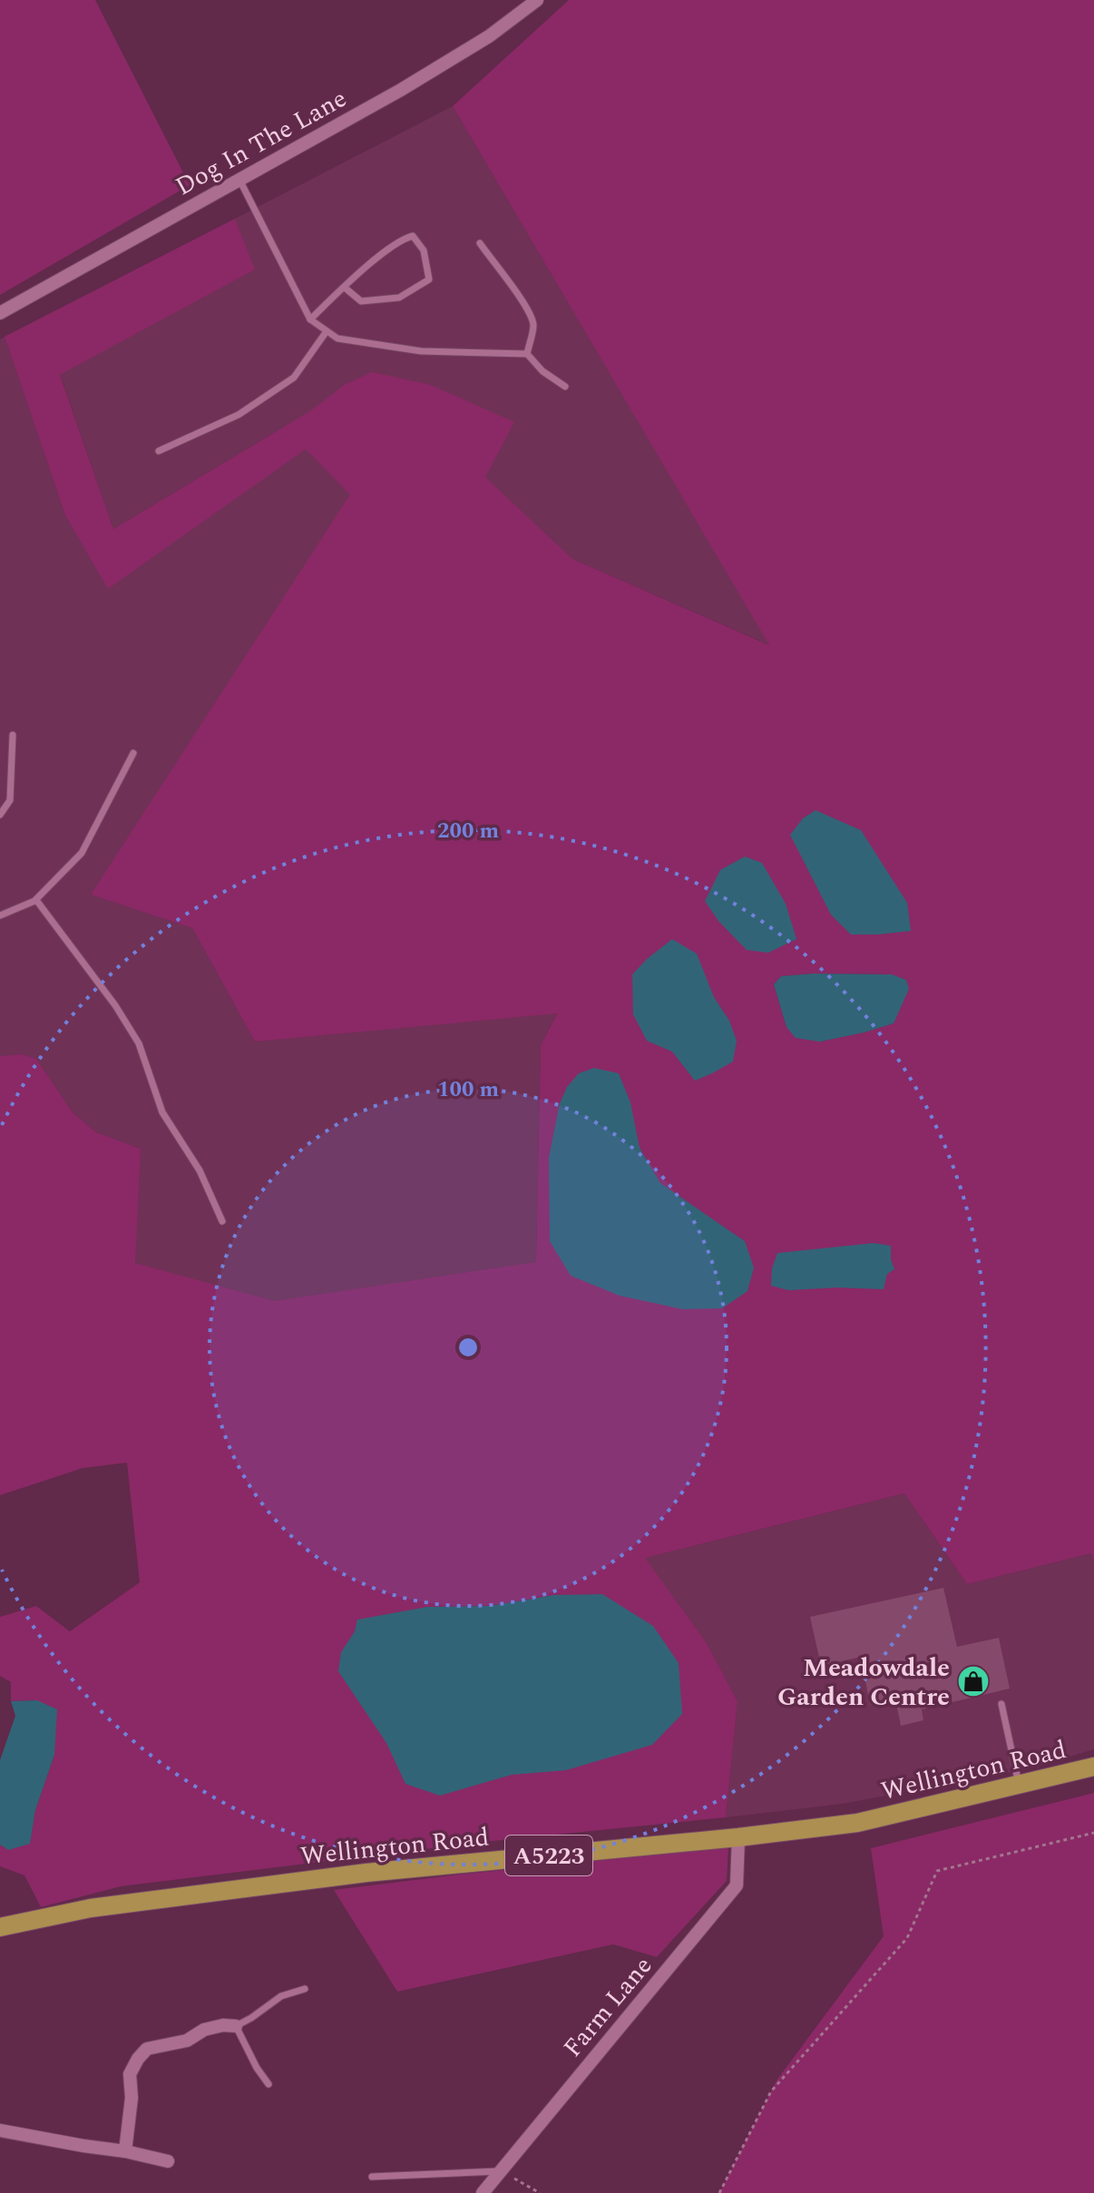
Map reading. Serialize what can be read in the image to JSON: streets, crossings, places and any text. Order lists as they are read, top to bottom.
{
  "streets": {
    "main road": ["Wellington Road", "A5223"],
    "street": ["Dog In The Lane", "Farm Lane"]
  },
  "crossings": [
    ["Wellington Road", "Farm Lane"]
  ],
  "places": {
    "shop": ["Meadowdale Garden Centre"]
  },
  "rings": ["200 m", "100 m"]
}
